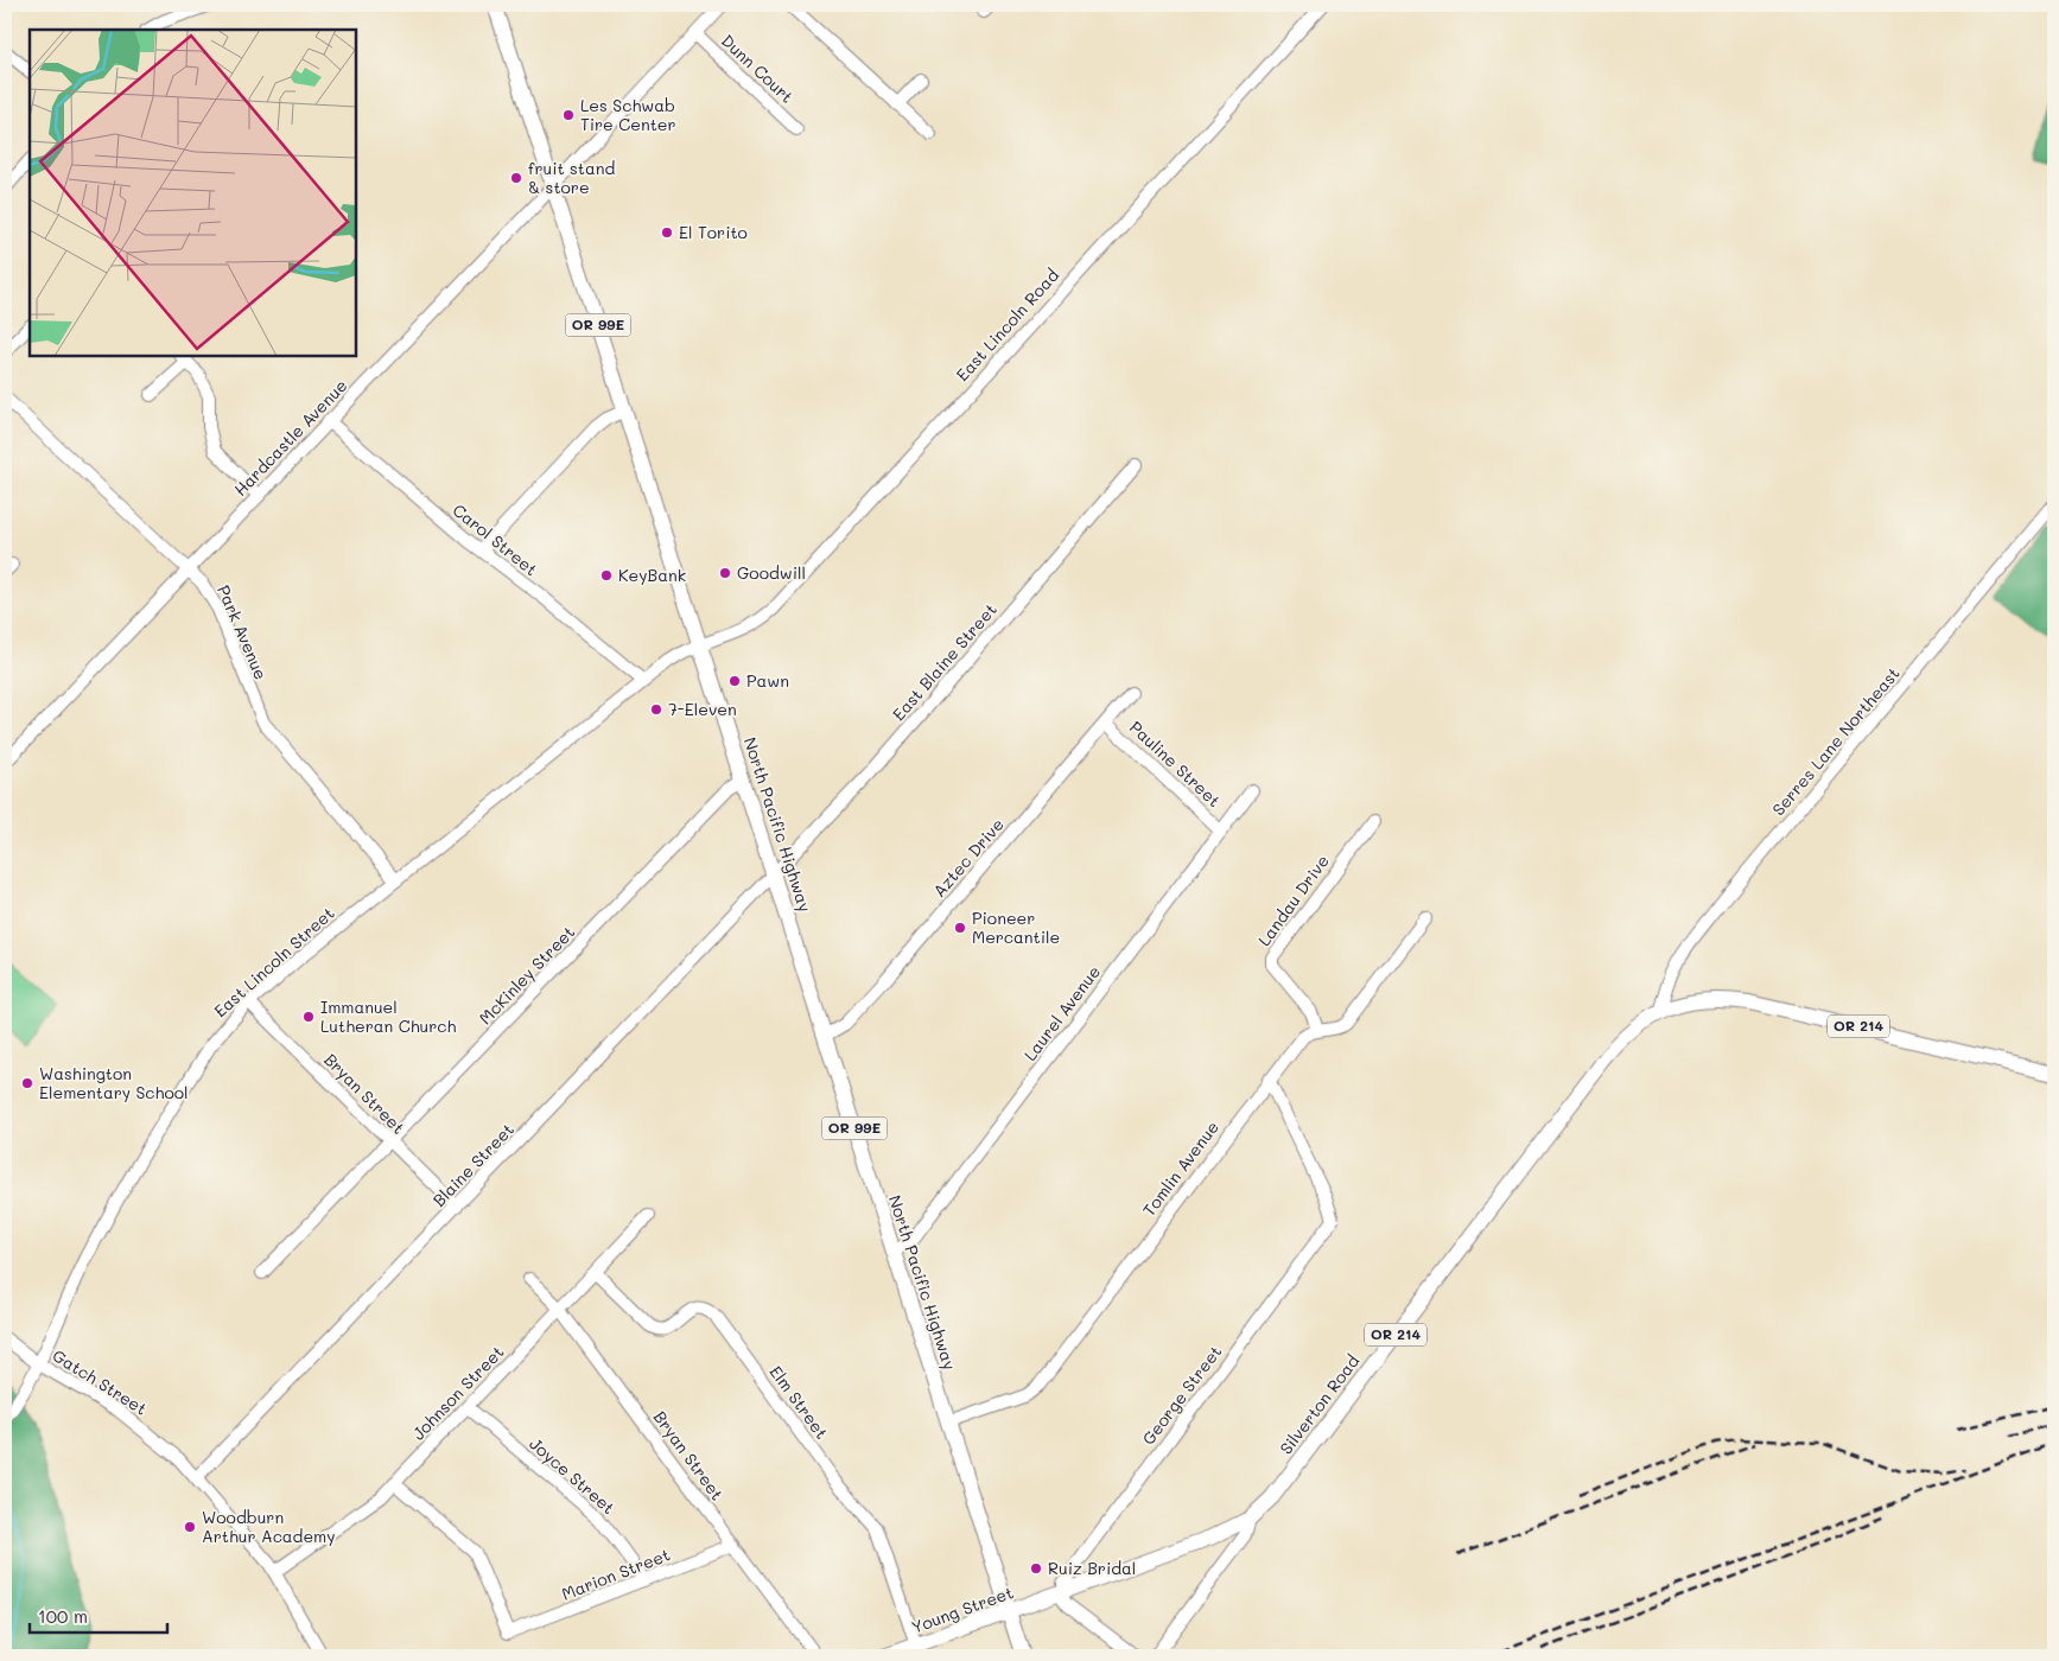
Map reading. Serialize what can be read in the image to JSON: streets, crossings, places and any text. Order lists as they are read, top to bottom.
{
  "streets": {
    "main road": [
      "OR 99E",
      "North Pacific Highway",
      "OR 214",
      "Silverton Road",
      "Young Street"
    ],
    "street": [
      "Dunn Court",
      "East Lincoln Road",
      "Hardcastle Avenue",
      "Carol Street",
      "Park Avenue",
      "East Blaine Street",
      "Serres Lane Northeast",
      "Pauline Street",
      "Aztec Drive",
      "Landau Drive",
      "East Lincoln Street",
      "McKinley Street",
      "Laurel Avenue",
      "Bryan Street",
      "Blaine Street",
      "Tomlin Avenue",
      "Gatch Street",
      "Johnson Street",
      "George Street",
      "Elm Street",
      "Joyce Street",
      "Marion Street"
    ]
  },
  "crossings": [
    ["Dunn Court", "Hardcastle Avenue"],
    ["East Lincoln Road", "North Pacific Highway"],
    ["East Lincoln Road", "East Lincoln Street"],
    ["Hardcastle Avenue", "Carol Street"],
    ["Hardcastle Avenue", "Park Avenue"],
    ["Hardcastle Avenue", "North Pacific Highway"],
    ["Carol Street", "East Lincoln Street"],
    ["Park Avenue", "East Lincoln Street"],
    ["East Blaine Street", "North Pacific Highway"],
    ["East Blaine Street", "Blaine Street"],
    ["Serres Lane Northeast", "OR 214"],
    ["Serres Lane Northeast", "Silverton Road"],
    ["Pauline Street", "Aztec Drive"],
    ["Pauline Street", "Laurel Avenue"],
    ["North Pacific Highway", "Aztec Drive"],
    ["North Pacific Highway", "East Lincoln Street"],
    ["North Pacific Highway", "McKinley Street"],
    ["North Pacific Highway", "Laurel Avenue"],
    ["North Pacific Highway", "Blaine Street"],
    ["North Pacific Highway", "Tomlin Avenue"],
    ["North Pacific Highway", "Young Street"],
    ["Landau Drive", "Tomlin Avenue"],
    ["East Lincoln Street", "Bryan Street"],
    ["East Lincoln Street", "Gatch Street"],
    ["McKinley Street", "Bryan Street"],
    ["OR 214", "Silverton Road"],
    ["Bryan Street", "Blaine Street"],
    ["Bryan Street", "Johnson Street"],
    ["Bryan Street", "Marion Street"],
    ["Blaine Street", "Gatch Street"],
    ["Tomlin Avenue", "George Street"],
    ["Gatch Street", "Johnson Street"],
    ["Johnson Street", "Elm Street"],
    ["Johnson Street", "Joyce Street"],
    ["Johnson Street", "Marion Street"],
    ["George Street", "Young Street"],
    ["Elm Street", "Young Street"],
    ["Silverton Road", "Young Street"],
    ["Joyce Street", "Marion Street"]
  ],
  "places": [
    "Les Schwab Tire Center",
    "fruit stand & store",
    "El Torito",
    "Goodwill",
    "KeyBank",
    "Pawn",
    "7-Eleven",
    "Pioneer Mercantile",
    "Immanuel Lutheran Church",
    "Washington Elementary School",
    "Woodburn Arthur Academy",
    "Ruiz Bridal"
  ],
  "scale_bar": "100 m"
}
